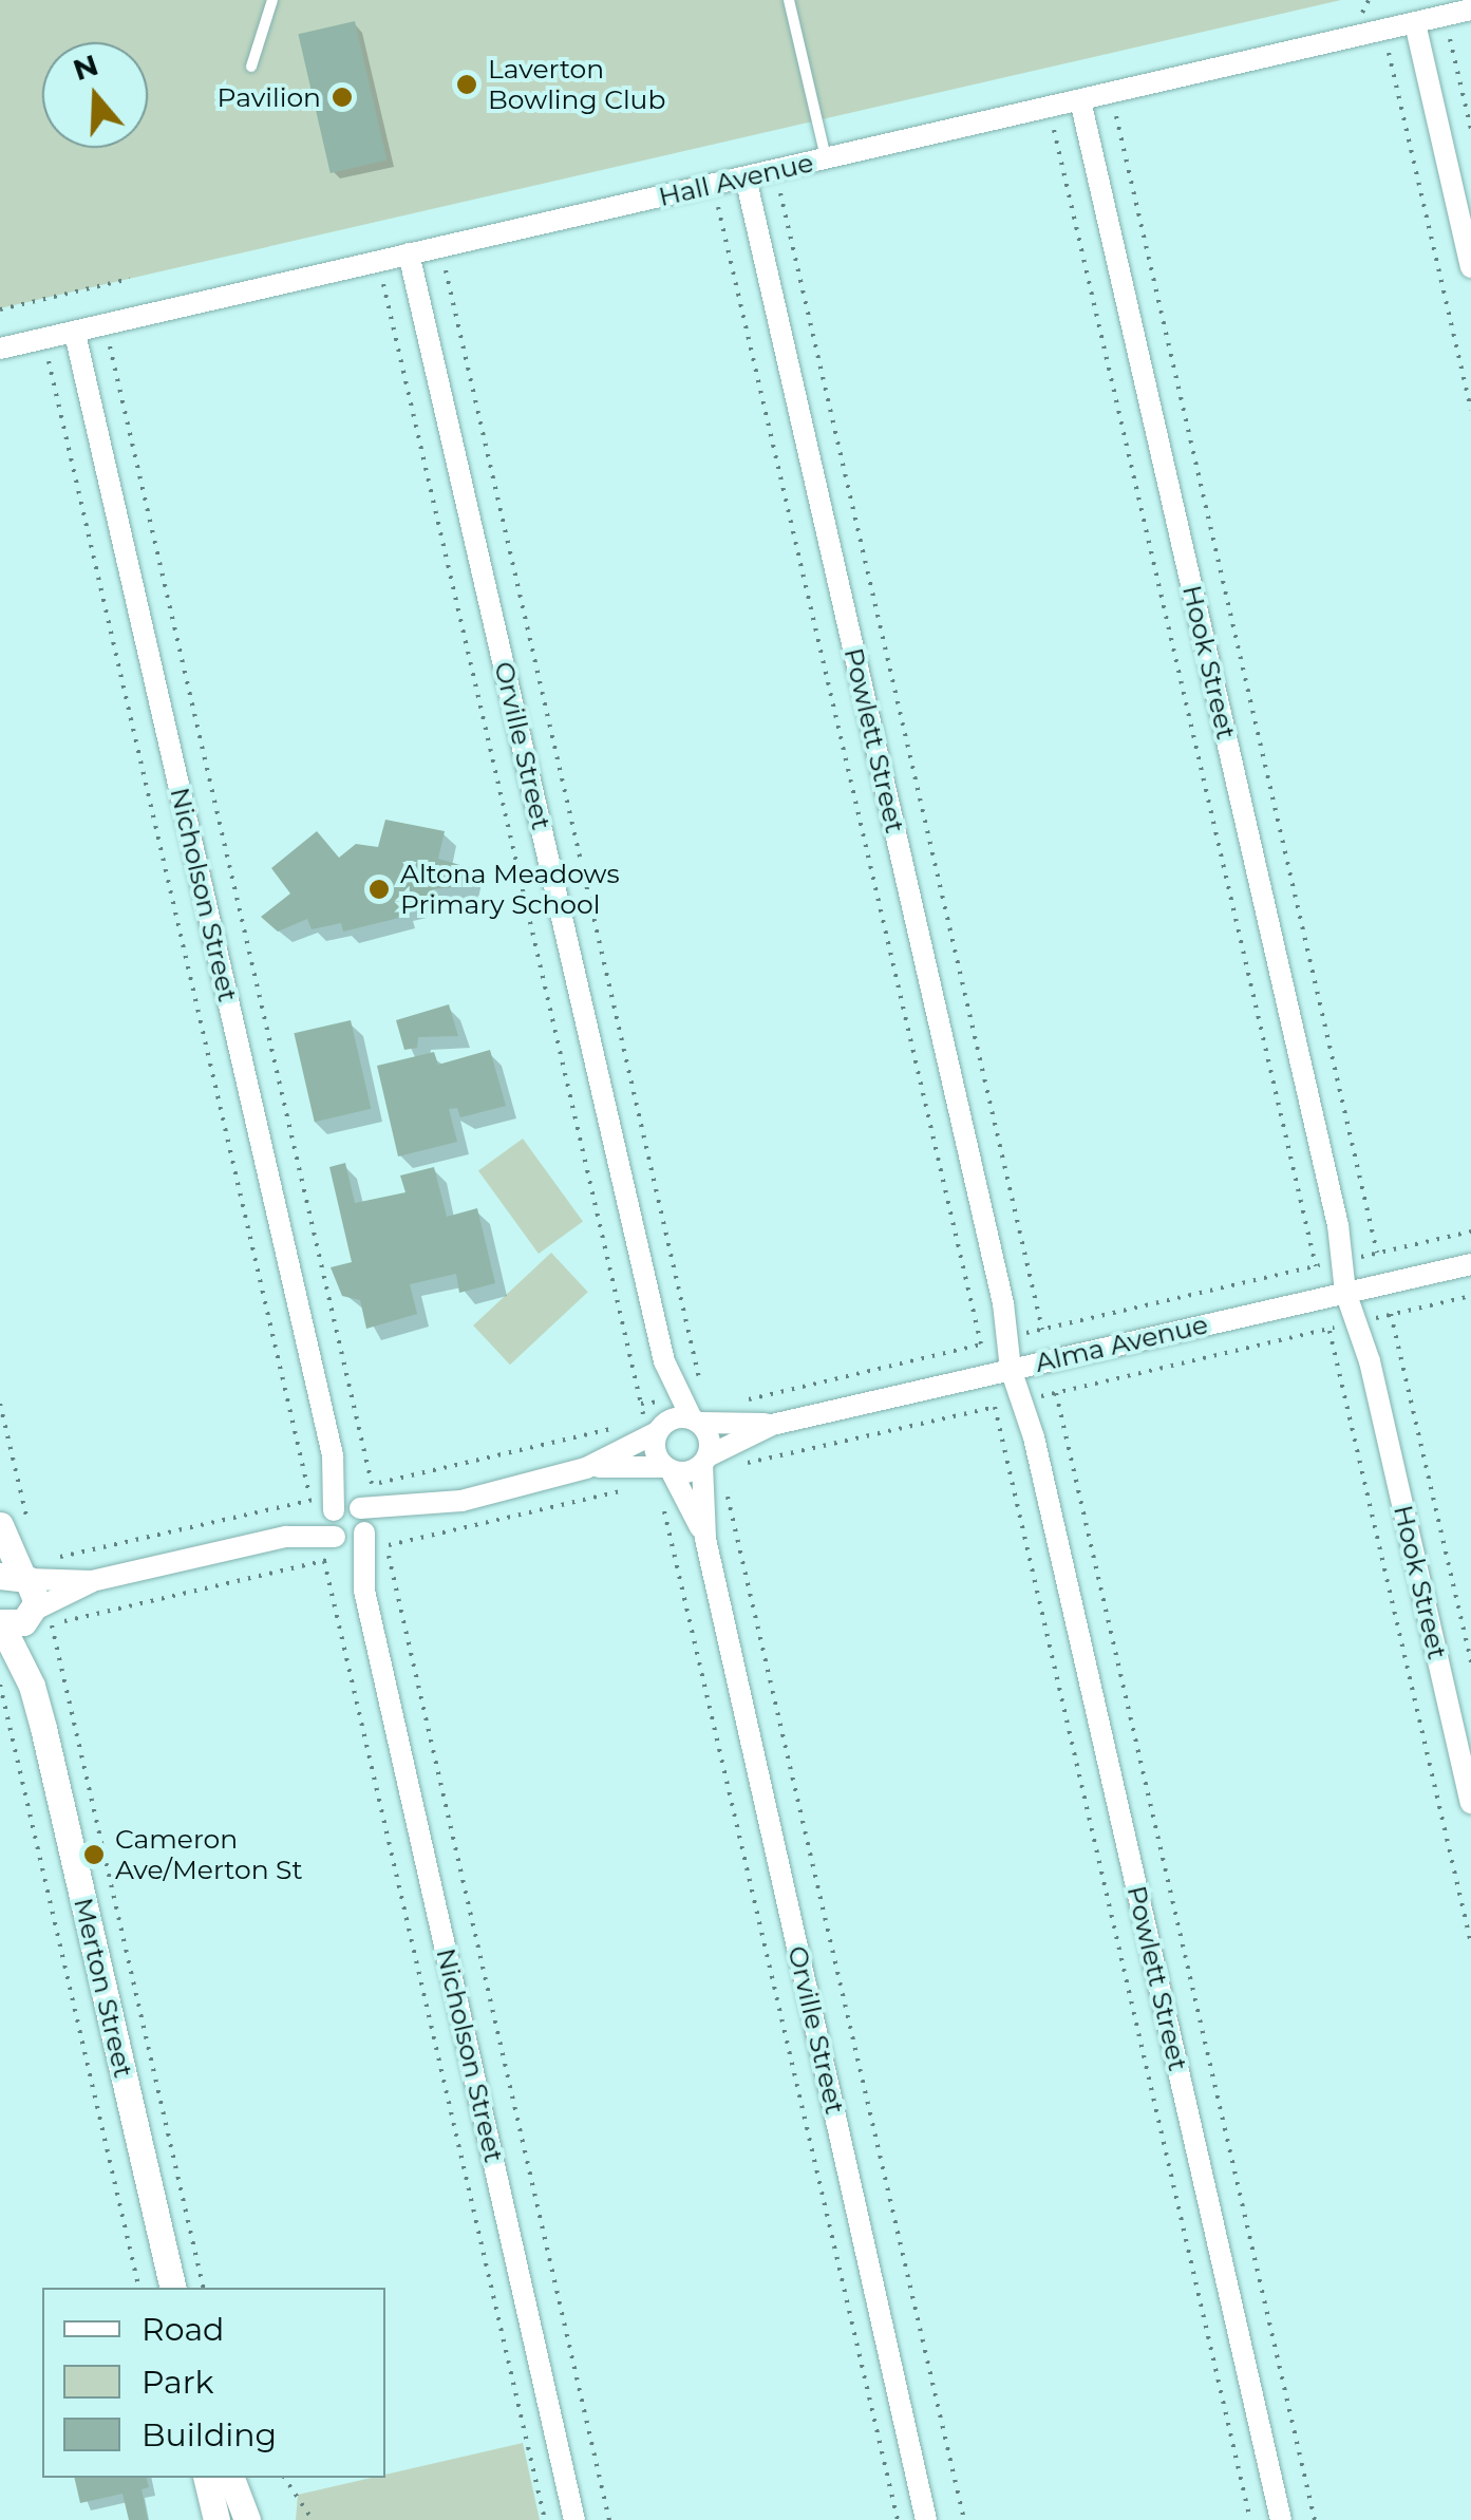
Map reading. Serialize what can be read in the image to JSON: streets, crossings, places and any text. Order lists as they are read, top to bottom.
{
  "streets": {
    "street": [
      "Hall Avenue",
      "Hook Street",
      "Powlett Street",
      "Orville Street",
      "Nicholson Street",
      "Alma Avenue",
      "Merton Street"
    ]
  },
  "crossings": [
    ["Hall Avenue", "Hook Street"],
    ["Hall Avenue", "Powlett Street"],
    ["Hall Avenue", "Orville Street"],
    ["Hall Avenue", "Nicholson Street"],
    ["Hook Street", "Alma Avenue"],
    ["Powlett Street", "Alma Avenue"],
    ["Orville Street", "Alma Avenue"],
    ["Nicholson Street", "Alma Avenue"],
    ["Alma Avenue", "Merton Street"]
  ],
  "places": [
    "Laverton Bowling Club",
    "Pavilion",
    "Altona Meadows Primary School",
    "Cameron Ave/Merton St"
  ],
  "legend": ["Road", "Park", "Building"],
  "north": "top"
}
